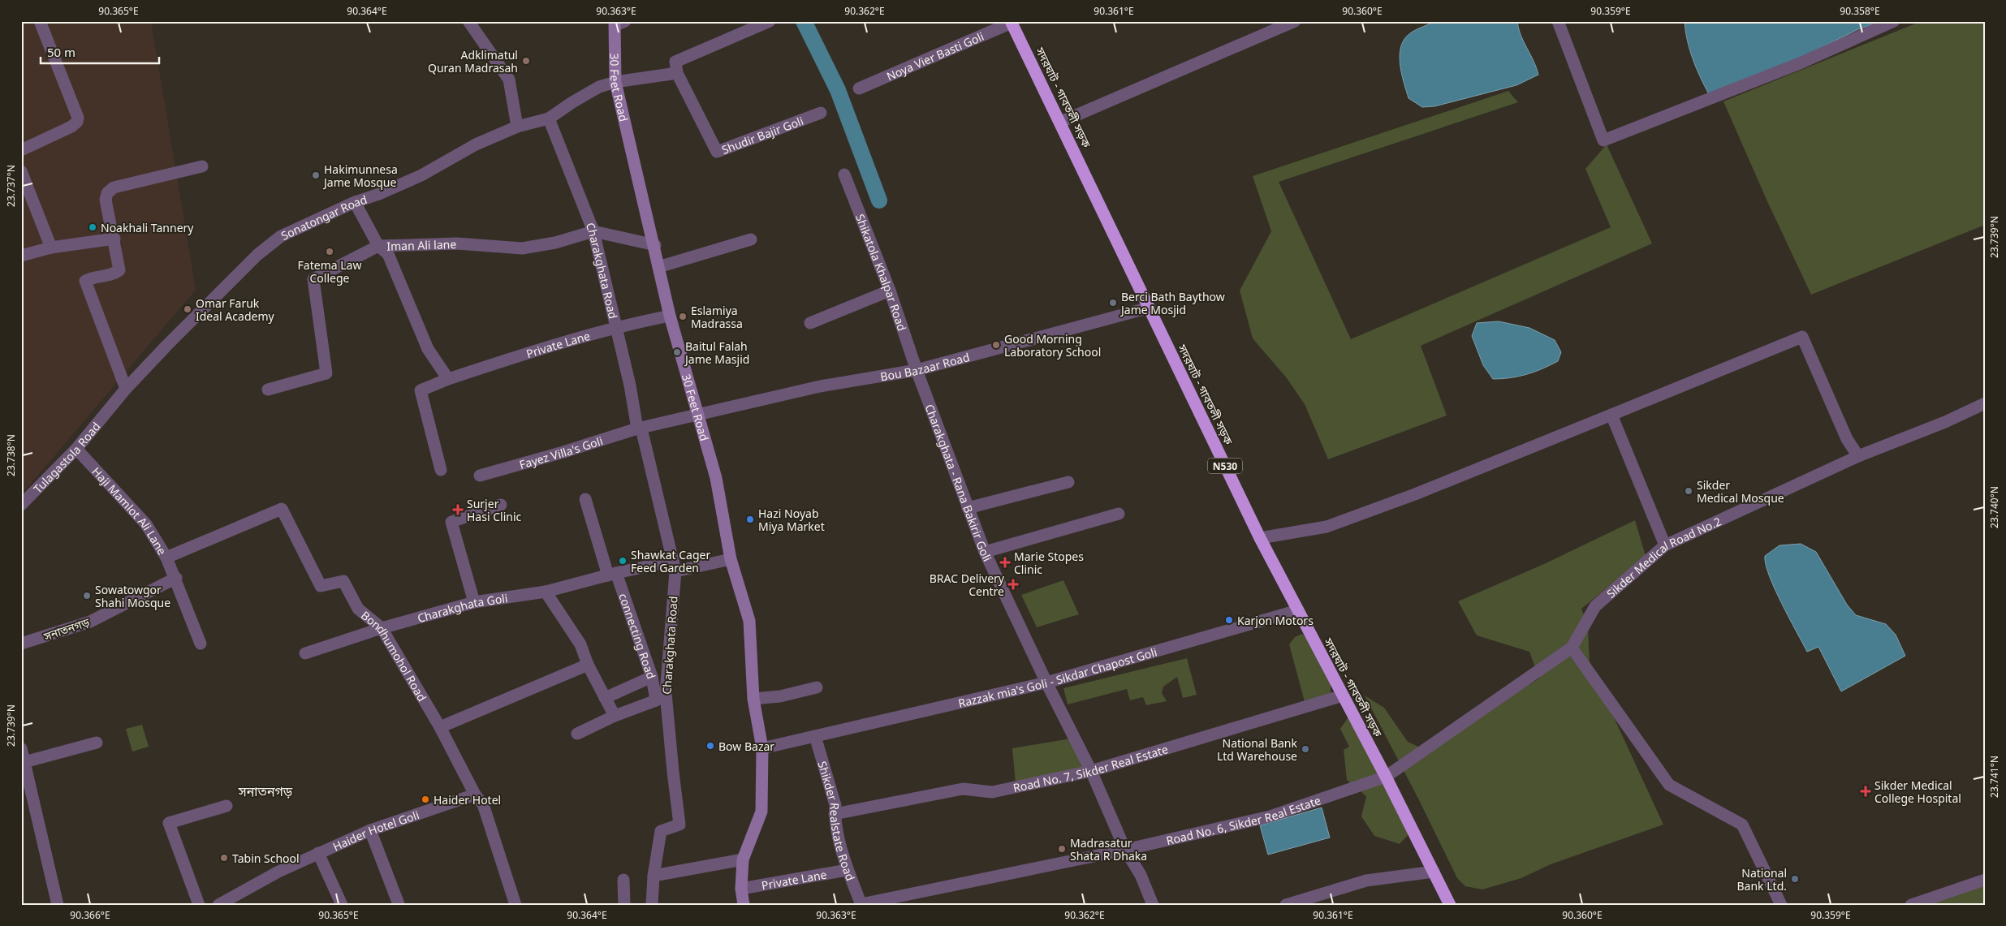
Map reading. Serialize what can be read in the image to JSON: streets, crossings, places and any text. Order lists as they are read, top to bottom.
{
  "streets": {
    "highway": ["সদরঘাট - গাবতলী সড়ক", "N530"],
    "street": [
      "Noya Vier Basti Goli",
      "30 Feet Road",
      "Shudir Bajir Goli",
      "Sonatongar Road",
      "Iman Ali lane",
      "Charakghata Road",
      "Shikatola Khalpar Road",
      "Private Lane",
      "Bou Bazaar Road",
      "Fayez Villa's Goli",
      "Tulagastola Road",
      "Charakghata - Rana Bakirir Goli",
      "Haji Mamlot Ali Lane",
      "Sikder Medical Road No.2",
      "Charakghata Goli",
      "সনাতনগড়",
      "connecting Road",
      "Bondhumohol Road",
      "Razzak mia's Goli - Sikdar Chapost Goli",
      "Road No. 7, Sikder Real Estate",
      "Road No. 6, Sikder Real Estate",
      "Shikder Realstate Road",
      "Haider Hotel Goli"
    ]
  },
  "crossings": [
    ["Noya Vier Basti Goli", "সদরঘাট - গাবতলী সড়ক"],
    ["30 Feet Road", "Sonatongar Road"],
    ["30 Feet Road", "Private Lane"],
    ["30 Feet Road", "Bou Bazaar Road"],
    ["30 Feet Road", "Razzak mia's Goli - Sikdar Chapost Goli"],
    ["সদরঘাট - গাবতলী সড়ক", "Bou Bazaar Road"],
    ["সদরঘাট - গাবতলী সড়ক", "Sikder Medical Road No.2"],
    ["সদরঘাট - গাবতলী সড়ক", "Razzak mia's Goli - Sikdar Chapost Goli"],
    ["সদরঘাট - গাবতলী সড়ক", "Road No. 7, Sikder Real Estate"],
    ["সদরঘাট - গাবতলী সড়ক", "Road No. 6, Sikder Real Estate"],
    ["Shudir Bajir Goli", "Sonatongar Road"],
    ["Sonatongar Road", "Charakghata Road"],
    ["Sonatongar Road", "Tulagastola Road"],
    ["Iman Ali lane", "Charakghata Road"],
    ["Charakghata Road", "Private Lane"],
    ["Charakghata Road", "Fayez Villa's Goli"],
    ["Charakghata Road", "Charakghata Goli"],
    ["Shikatola Khalpar Road", "Bou Bazaar Road"],
    ["Shikatola Khalpar Road", "Charakghata - Rana Bakirir Goli"],
    ["Private Lane", "Shikder Realstate Road"],
    ["Bou Bazaar Road", "Charakghata - Rana Bakirir Goli"],
    ["Tulagastola Road", "Haji Mamlot Ali Lane"],
    ["Charakghata - Rana Bakirir Goli", "Razzak mia's Goli - Sikdar Chapost Goli"],
    ["Charakghata - Rana Bakirir Goli", "Road No. 7, Sikder Real Estate"],
    ["Charakghata - Rana Bakirir Goli", "Road No. 6, Sikder Real Estate"],
    ["Haji Mamlot Ali Lane", "সনাতনগড়"],
    ["Haji Mamlot Ali Lane", "Bondhumohol Road"],
    ["Sikder Medical Road No.2", "Road No. 6, Sikder Real Estate"],
    ["Charakghata Goli", "connecting Road"],
    ["Charakghata Goli", "Bondhumohol Road"],
    ["Bondhumohol Road", "Haider Hotel Goli"],
    ["Razzak mia's Goli - Sikdar Chapost Goli", "Shikder Realstate Road"],
    ["Road No. 7, Sikder Real Estate", "Shikder Realstate Road"],
    ["Road No. 6, Sikder Real Estate", "Shikder Realstate Road"]
  ],
  "districts": ["সনাতনগড়"],
  "places": {
    "other": [
      "Adklimatul Quran Madrasah",
      "Hakimunnesa Jame Mosque",
      "Noakhali Tannery",
      "Fatema Law College",
      "Berci Bath Baythow Jame Mosjid",
      "Omar Faruk Ideal Academy",
      "Eslamiya Madrassa",
      "Good Morning Laboratory School",
      "Baitul Falah Jame Masjid",
      "Sikder Medical Mosque",
      "Hazi Noyab Miya Market",
      "Shawkat Cager Feed Garden",
      "Sowatowgor Shahi Mosque",
      "Karjon Motors",
      "Bow Bazar",
      "National Bank Ltd Warehouse",
      "Haider Hotel",
      "Madrasatur Shata R Dhaka",
      "Tabin School",
      "National Bank Ltd."
    ],
    "health": [
      "Surjer Hasi Clinic",
      "Marie Stopes Clinic",
      "BRAC Delivery Centre",
      "Sikder Medical College Hospital"
    ]
  },
  "scale_bar": "50 m",
  "coordinates": [
    "90.365°E",
    "90.364°E",
    "90.363°E",
    "90.362°E",
    "90.361°E",
    "90.360°E",
    "90.359°E",
    "90.358°E",
    "23.737°N",
    "23.739°N",
    "23.738°N",
    "23.740°N",
    "23.741°N",
    "90.366°E"
  ]
}
